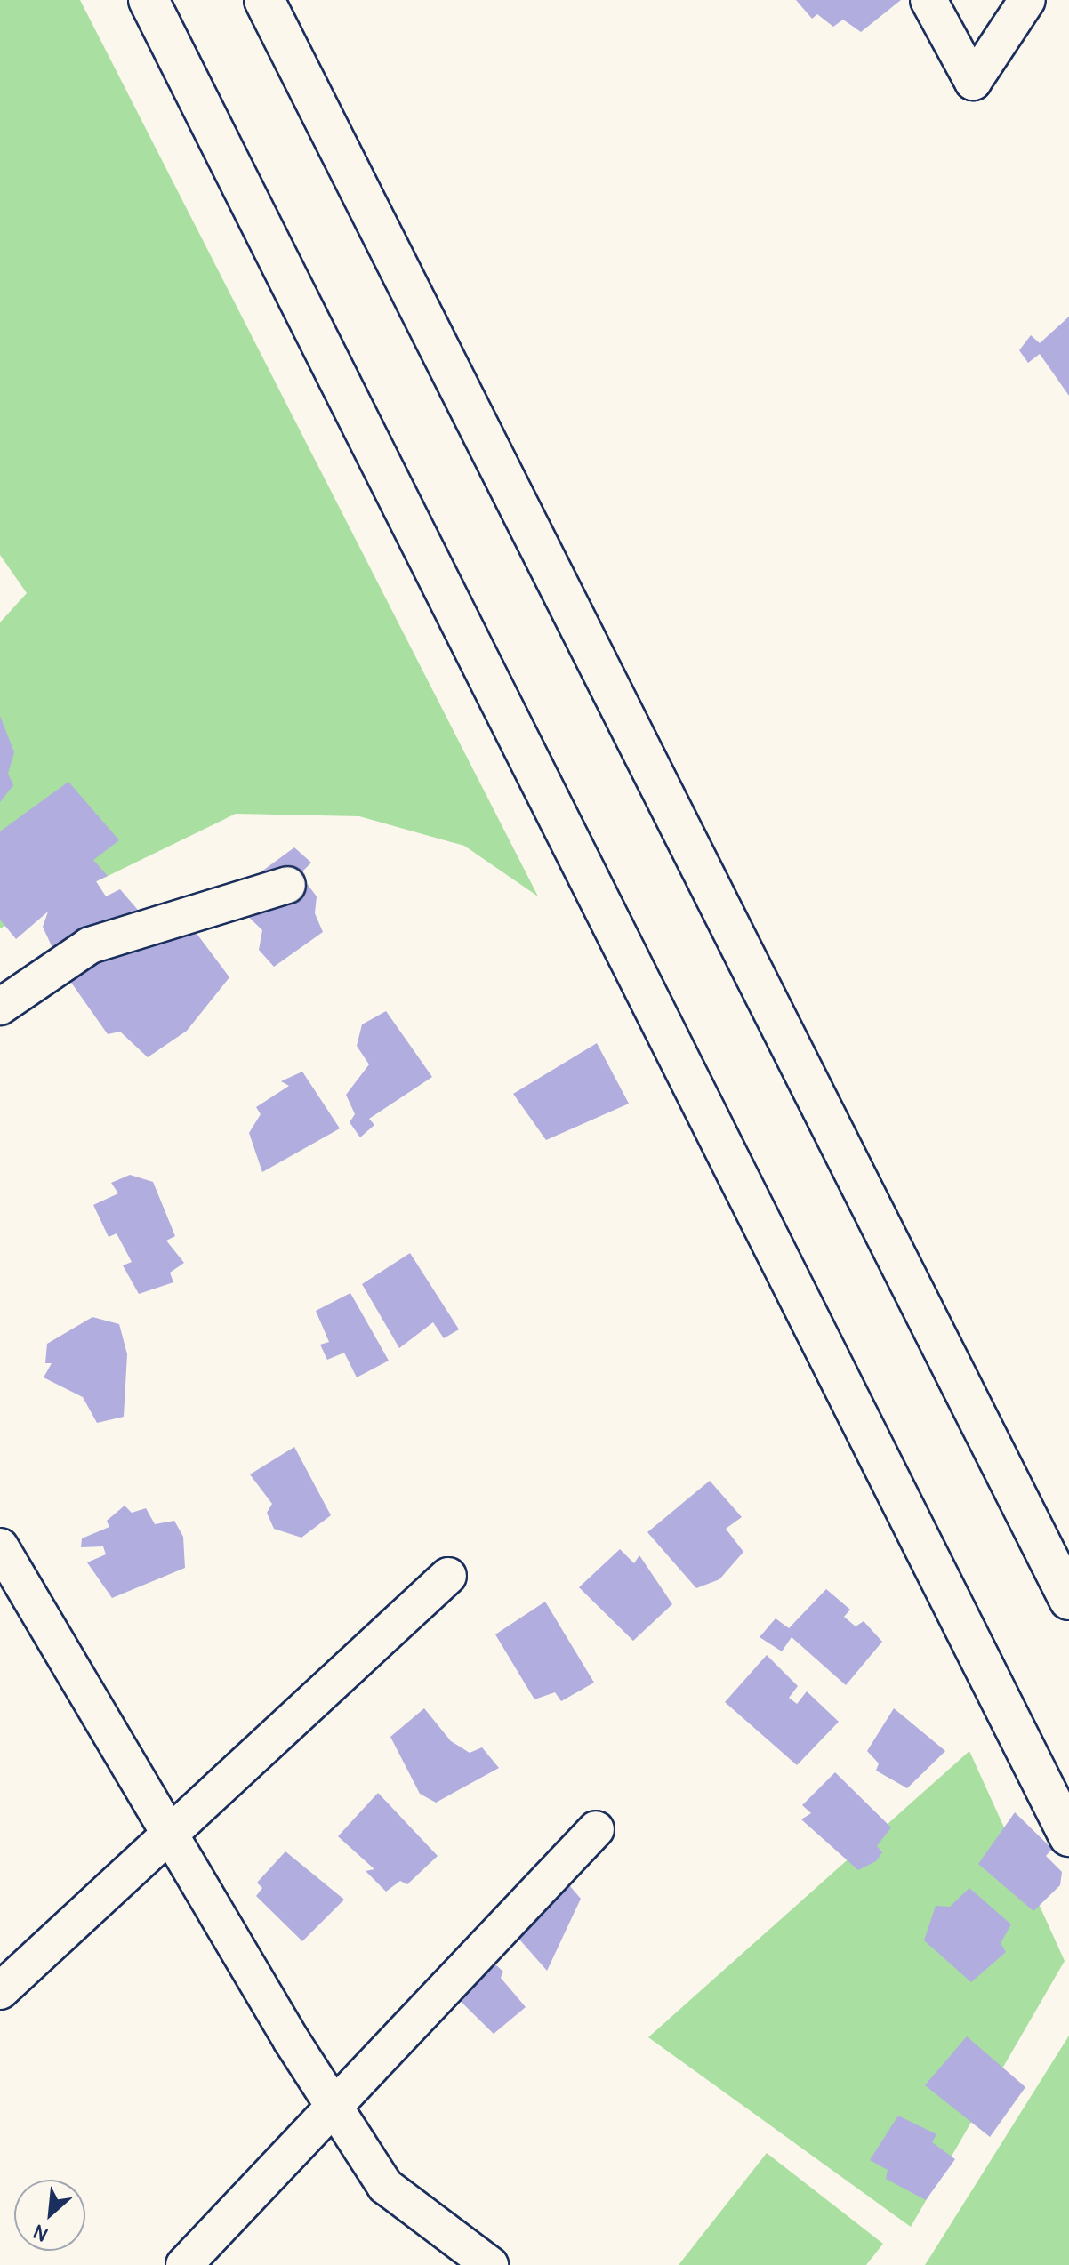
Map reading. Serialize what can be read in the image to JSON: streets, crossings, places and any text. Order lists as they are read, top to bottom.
{
  "north": "bottom left"
}
